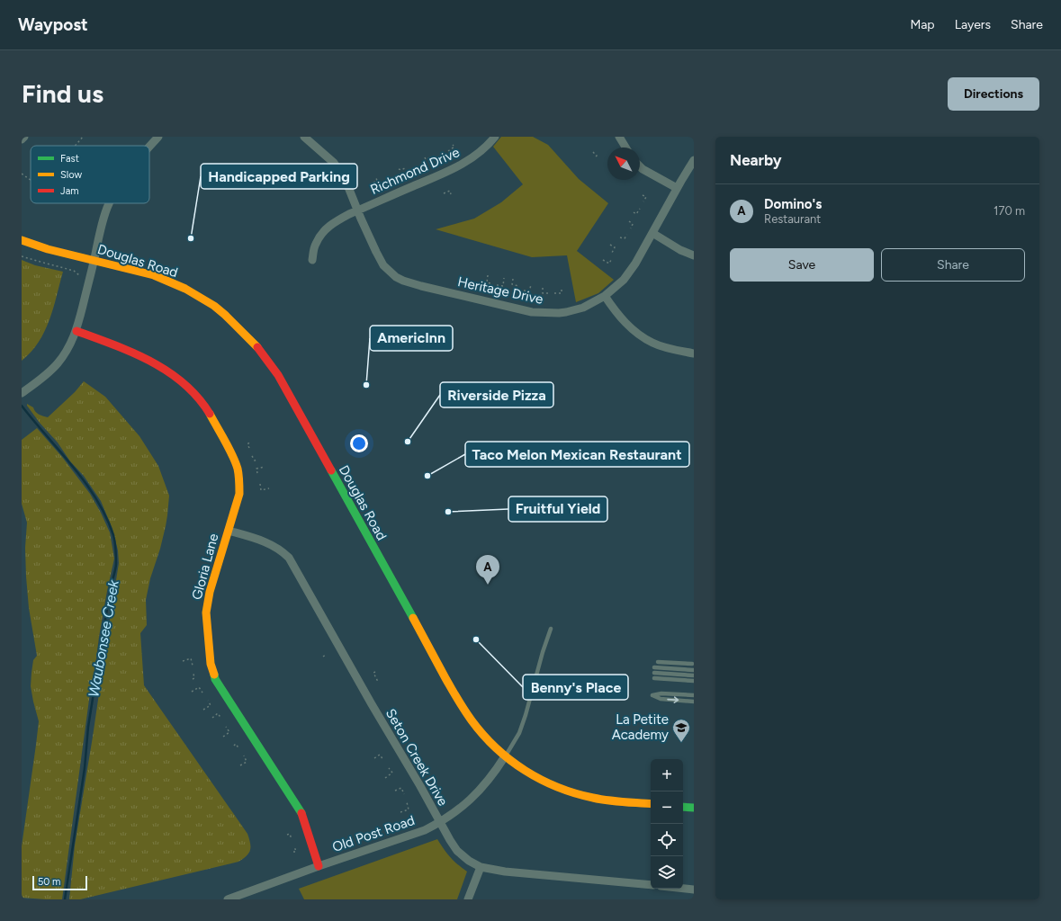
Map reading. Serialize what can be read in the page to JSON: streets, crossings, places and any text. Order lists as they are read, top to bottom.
{
  "streets": {
    "street": [
      "Richmond Drive",
      "Douglas Road",
      "Heritage Drive",
      "Gloria Lane",
      "Seton Creek Drive",
      "Old Post Road"
    ]
  },
  "crossings": [
    ["Richmond Drive", "Heritage Drive"],
    ["Douglas Road", "Old Post Road"],
    ["Gloria Lane", "Seton Creek Drive"],
    ["Gloria Lane", "Old Post Road"],
    ["Seton Creek Drive", "Old Post Road"]
  ],
  "water": ["Waubonsee Creek"],
  "places": {
    "other": [
      "Handicapped Parking",
      "AmericInn",
      "Riverside Pizza",
      "Taco Melon Mexican Restaurant",
      "Fruitful Yield",
      "Benny's Place"
    ],
    "school or university": ["La Petite Academy"]
  },
  "legend": ["Fast", "Slow", "Jam"],
  "scale_bar": "50 m",
  "north": "top left",
  "page": {
    "header": "Waypost",
    "nav": ["Map", "Layers", "Share"],
    "buttons": [
      "Directions",
      ["Save", "Share"]
    ],
    "title": "Find us",
    "heading": "Nearby",
    "list": [
      {
        "mark": "A",
        "name": "Domino's",
        "note": "Restaurant",
        "value": "170 m"
      }
    ],
    "pins": "A",
    "map_buttons": ["+", "−"],
    "scale": "50 m"
  }
}
